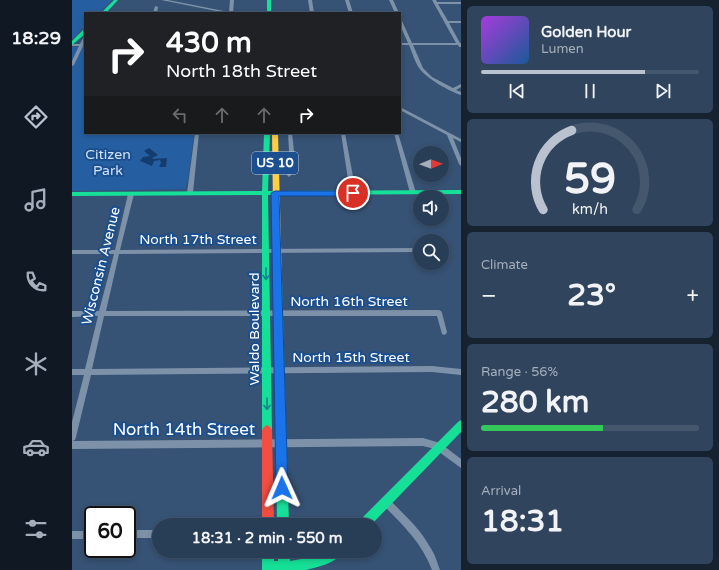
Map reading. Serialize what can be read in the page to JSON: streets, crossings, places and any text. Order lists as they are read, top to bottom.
{
  "streets": {
    "main road": ["US 10", "Waldo Boulevard"],
    "street": [
      "North 17th Street",
      "Wisconsin Avenue",
      "North 16th Street",
      "North 15th Street",
      "North 14th Street"
    ]
  },
  "crossings": [
    ["North 17th Street", "Wisconsin Avenue"],
    ["North 17th Street", "Waldo Boulevard"],
    ["Wisconsin Avenue", "North 16th Street"],
    ["Wisconsin Avenue", "North 15th Street"],
    ["North 16th Street", "Waldo Boulevard"],
    ["Waldo Boulevard", "North 15th Street"],
    ["Waldo Boulevard", "North 14th Street"]
  ],
  "parks": ["Citizen Park"],
  "north": "right",
  "page": {
    "tabs": "18:29",
    "turn": ["430 m", "North 18th Street"],
    "song": ["Golden Hour", "Lumen"],
    "tile": [
      "Climate",
      ["Range · 56%", "280 km"],
      ["Arrival", "18:31"]
    ],
    "heat": ["−", "23°", "+"],
    "limit": "60",
    "trip": "18:31 · 2 min · 550 m",
    "gauge": ["59", "km/h"]
  }
}
